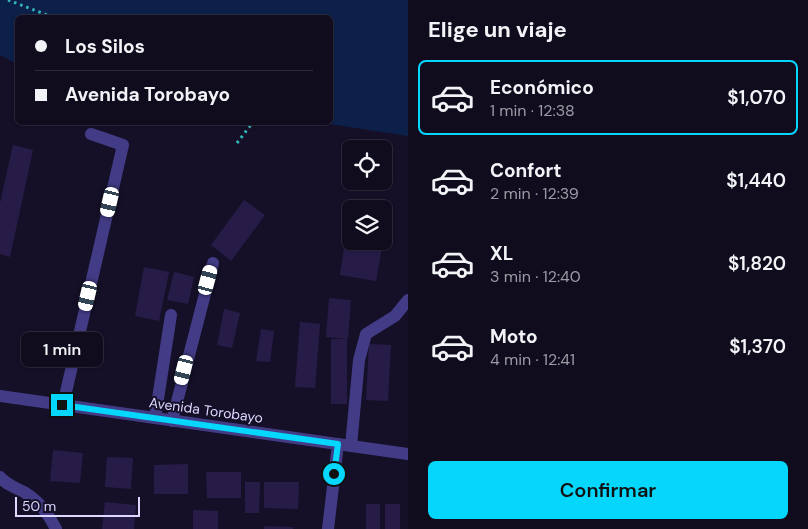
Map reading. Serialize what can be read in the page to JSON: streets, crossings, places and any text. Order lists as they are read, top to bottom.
{
  "streets": {
    "street": ["Avenida Torobayo"]
  },
  "scale_bar": "50 m",
  "page": {
    "heading": "Elige un viaje",
    "banner": ["Los Silos", "Avenida Torobayo"],
    "list": [
      {
        "name": "Económico",
        "note": "1 min · 12:38",
        "value": "$1,070"
      },
      {
        "name": "Confort",
        "note": "2 min · 12:39",
        "value": "$1,440"
      },
      {
        "name": "XL",
        "note": "3 min · 12:40",
        "value": "$1,820"
      },
      {
        "name": "Moto",
        "note": "4 min · 12:41",
        "value": "$1,370"
      }
    ],
    "bubble": "1 min",
    "buttons": "Confirmar",
    "scale": "50 m"
  }
}
